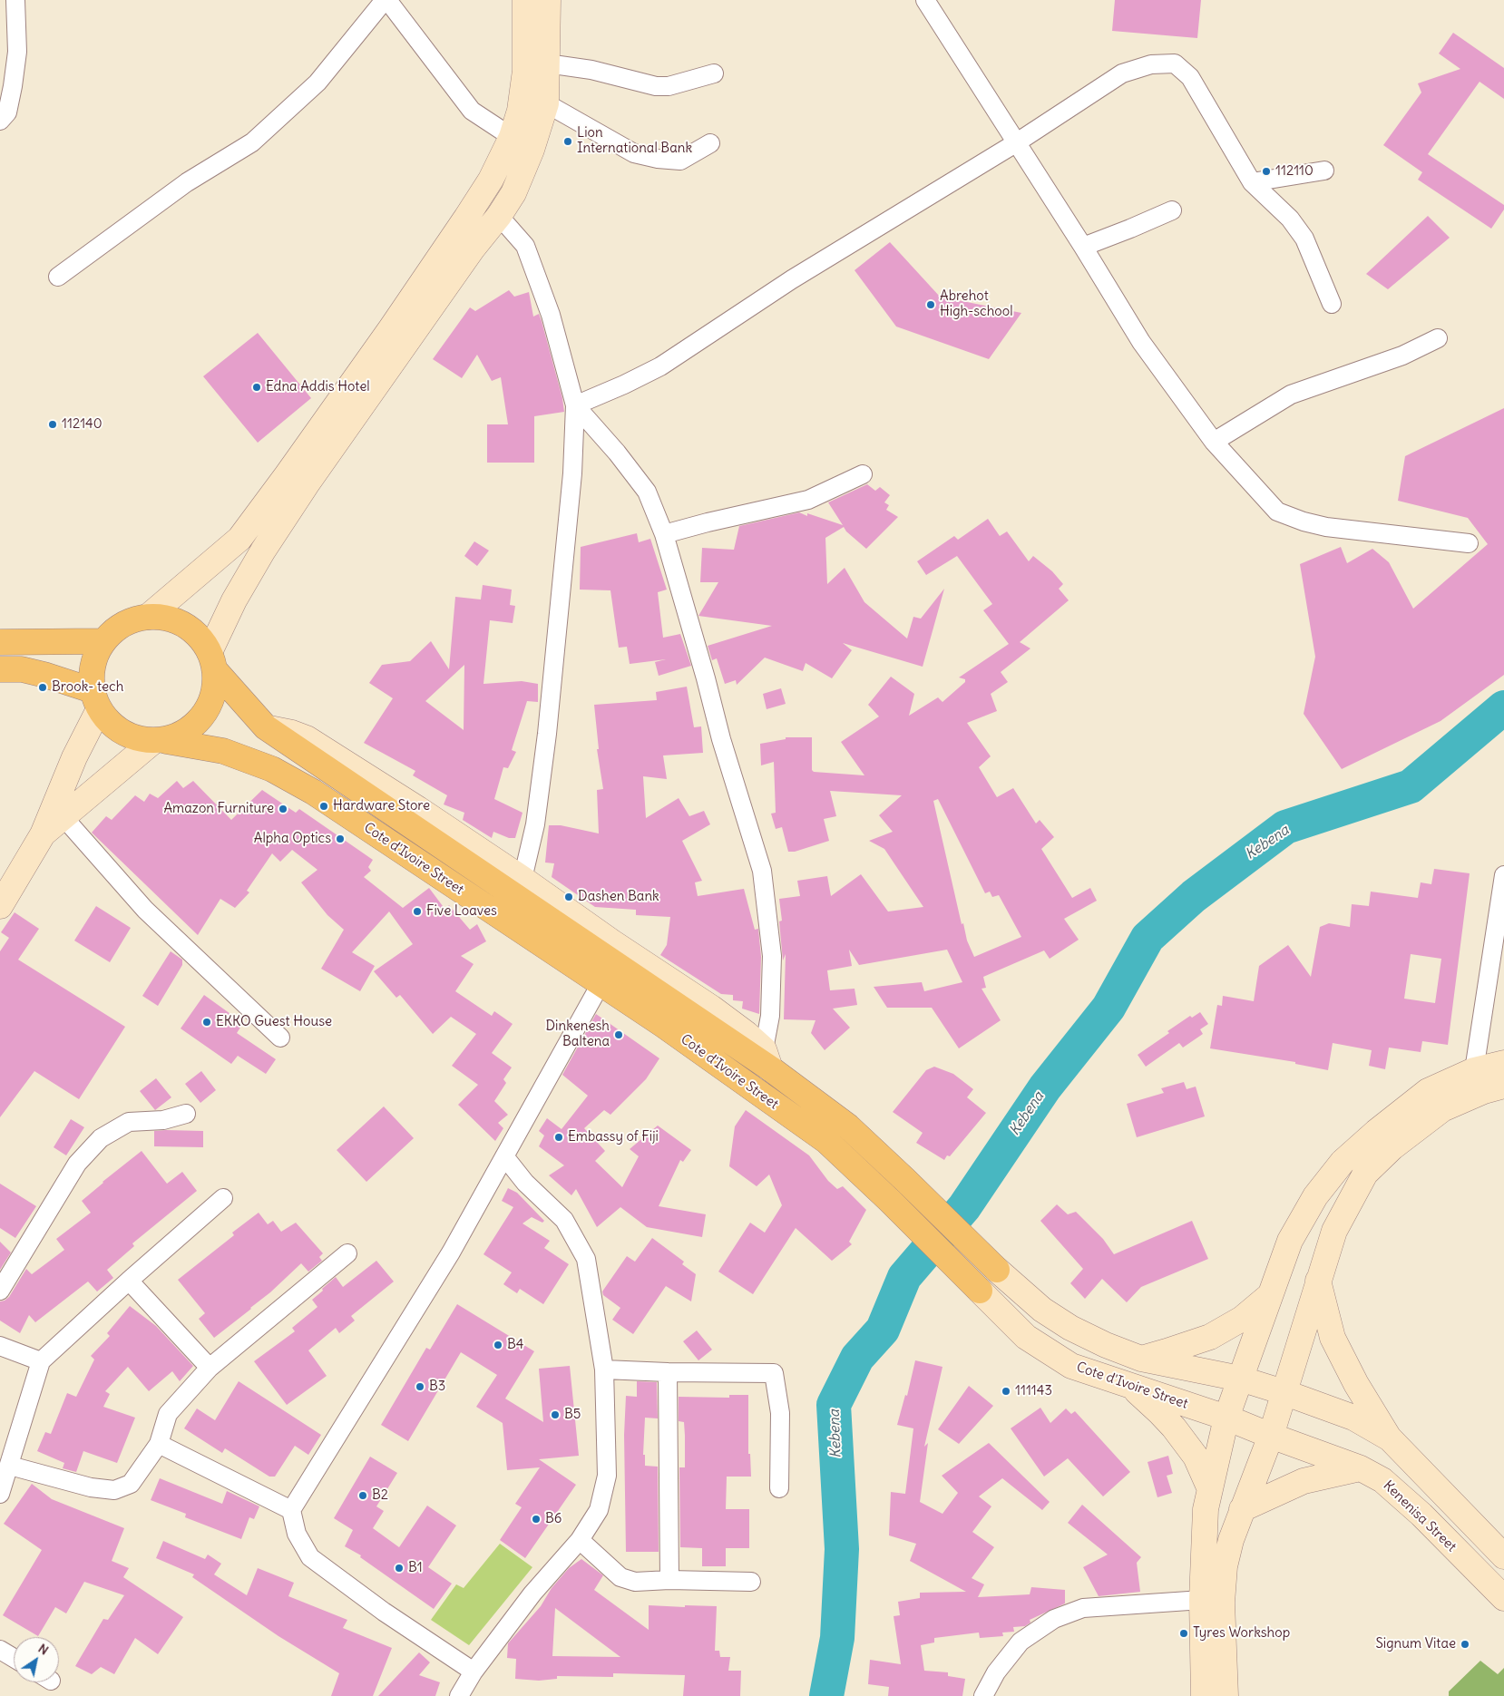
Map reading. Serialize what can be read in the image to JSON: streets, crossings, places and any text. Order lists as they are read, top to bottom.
{
  "streets": {
    "main road": ["Cote d'Ivoire Street", "Kenenisa Street"]
  },
  "crossings": [
    ["Cote d'Ivoire Street", "Kenenisa Street"]
  ],
  "water": ["Kebena"],
  "places": [
    "Lion International Bank",
    "112110",
    "Abrehot High-school",
    "Edna Addis Hotel",
    "112140",
    "Brook- tech",
    "Hardware Store",
    "Amazon Furniture",
    "Alpha Optics",
    "Dashen Bank",
    "Five Loaves",
    "EKKO Guest House",
    "Dinkenesh Baltena",
    "Embassy of Fiji",
    "B4",
    "B3",
    "111143",
    "B5",
    "B2",
    "B6",
    "B1",
    "Tyres Workshop",
    "Signum Vitae"
  ],
  "north": "top right"
}
